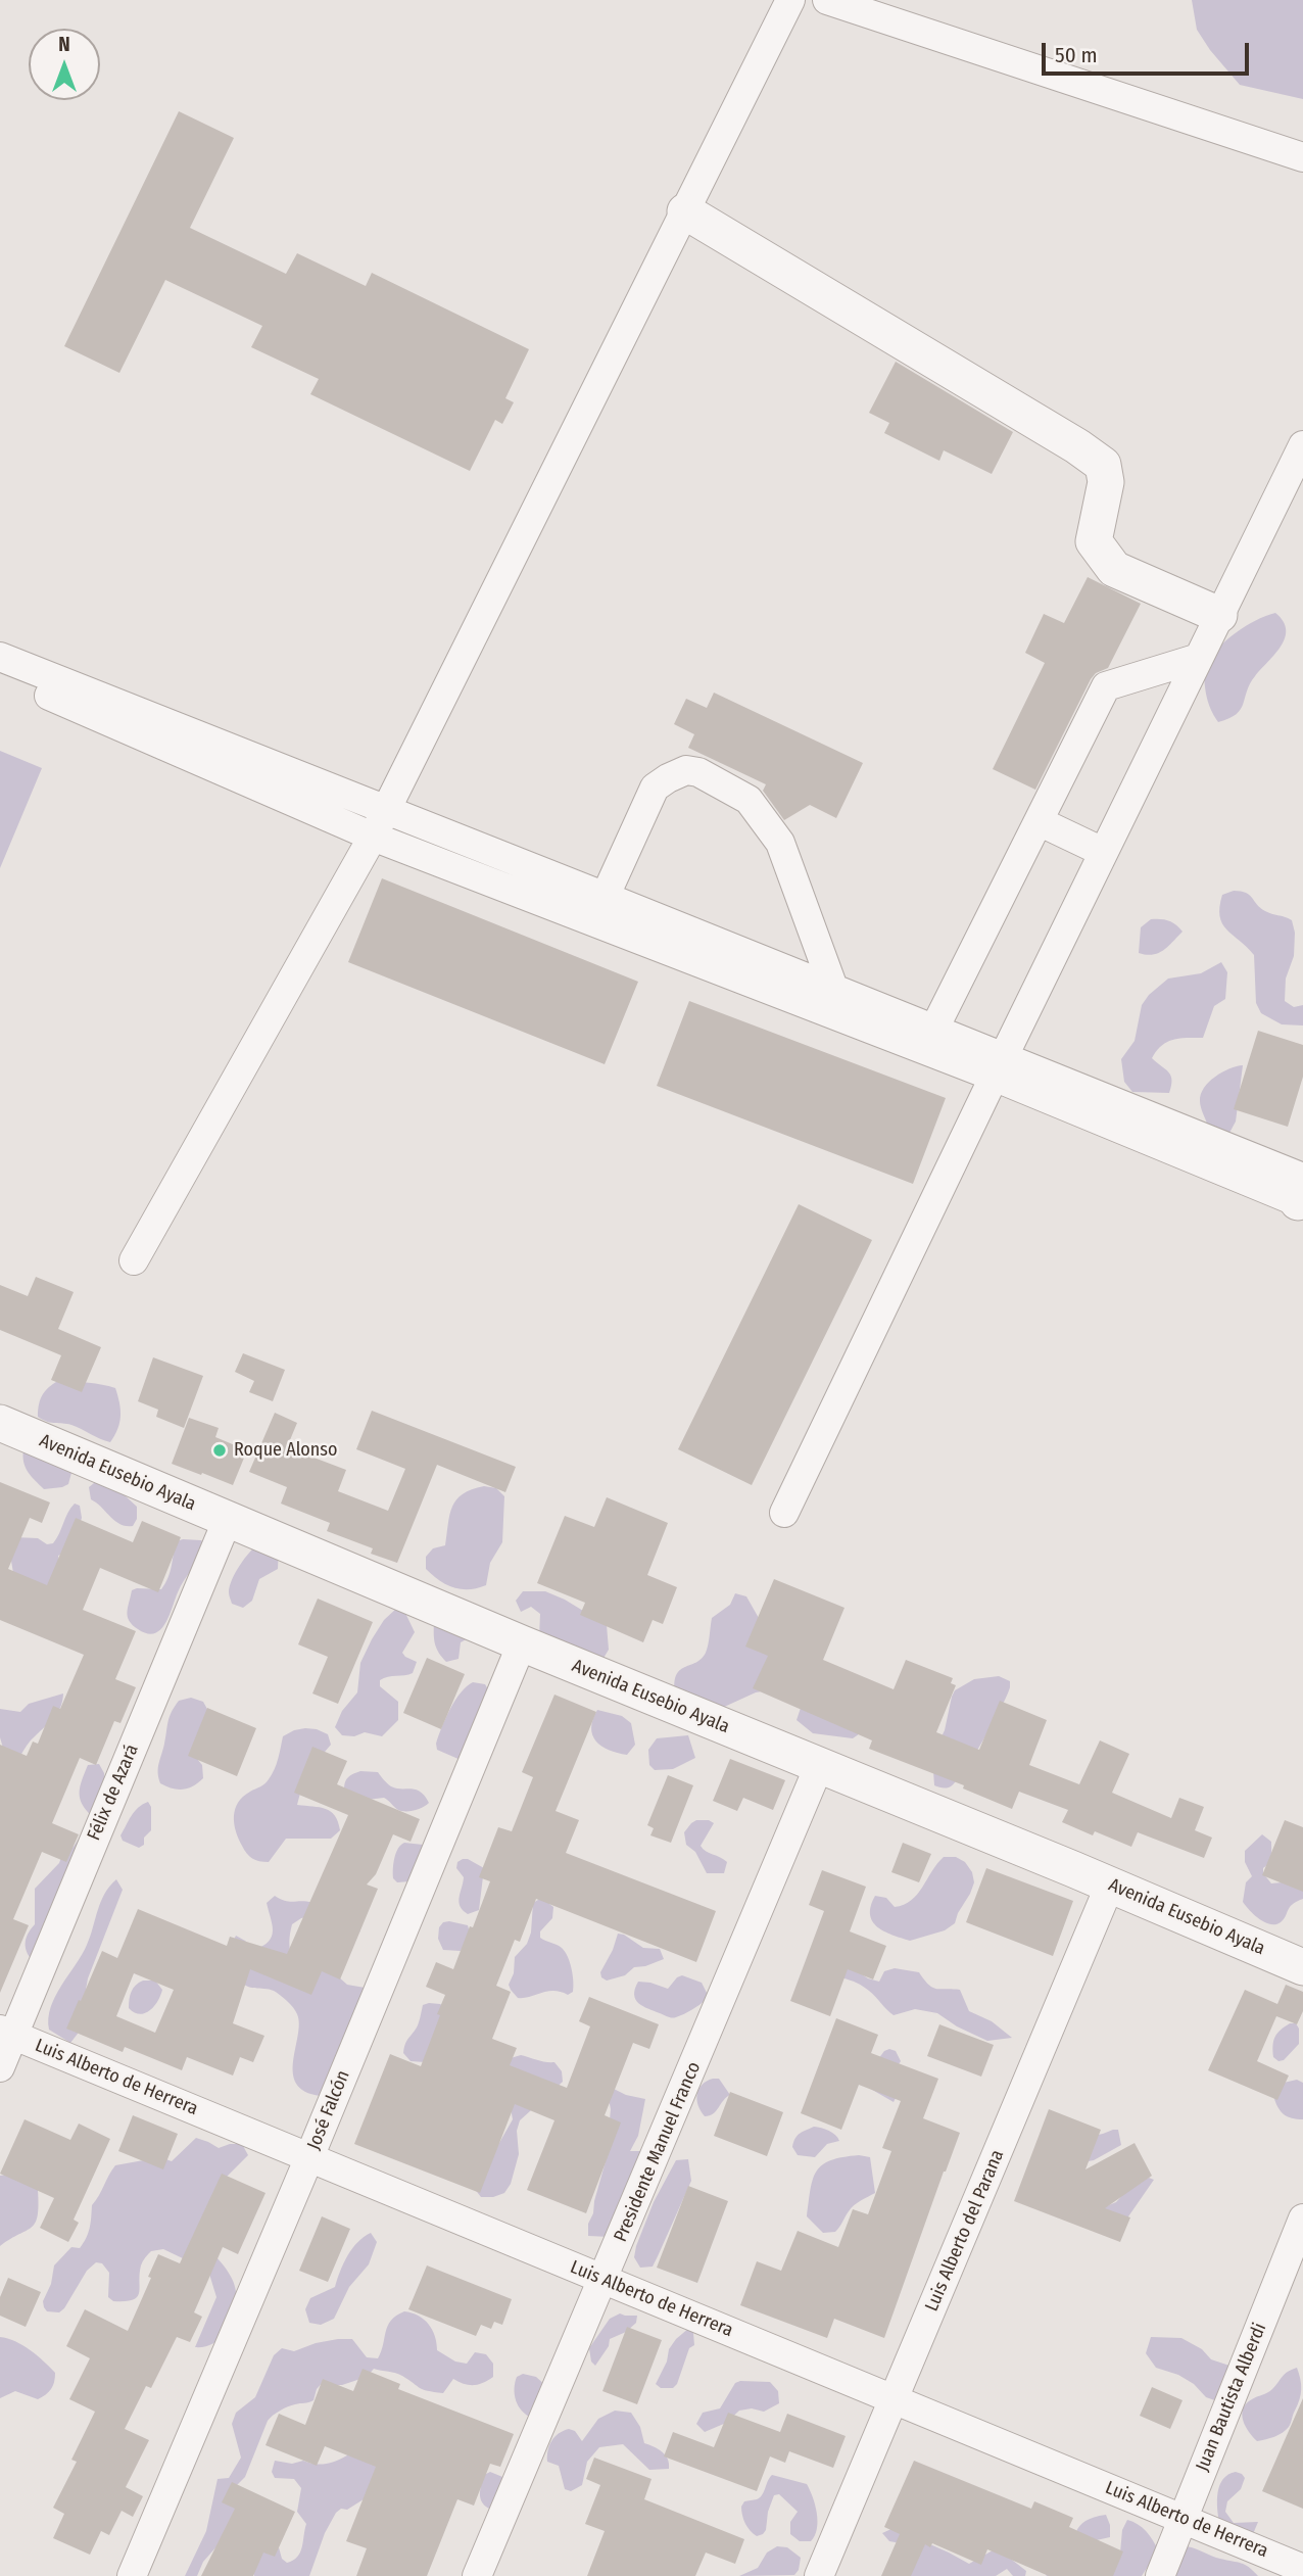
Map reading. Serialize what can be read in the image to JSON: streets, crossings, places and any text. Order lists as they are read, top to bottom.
{
  "streets": {
    "street": [
      "Avenida Eusebio Ayala",
      "Félix de Azará",
      "Luis Alberto de Herrera",
      "José Falcón",
      "Presidente Manuel Franco",
      "Luis Alberto del Parana",
      "Juan Bautista Alberdi"
    ]
  },
  "crossings": [
    ["Avenida Eusebio Ayala", "Félix de Azará"],
    ["Avenida Eusebio Ayala", "José Falcón"],
    ["Avenida Eusebio Ayala", "Presidente Manuel Franco"],
    ["Avenida Eusebio Ayala", "Luis Alberto del Parana"],
    ["Félix de Azará", "Luis Alberto de Herrera"],
    ["Luis Alberto de Herrera", "José Falcón"],
    ["Luis Alberto de Herrera", "Presidente Manuel Franco"],
    ["Luis Alberto de Herrera", "Luis Alberto del Parana"],
    ["Luis Alberto de Herrera", "Juan Bautista Alberdi"]
  ],
  "places": ["Roque Alonso"],
  "scale_bar": "50 m",
  "north": "top"
}
